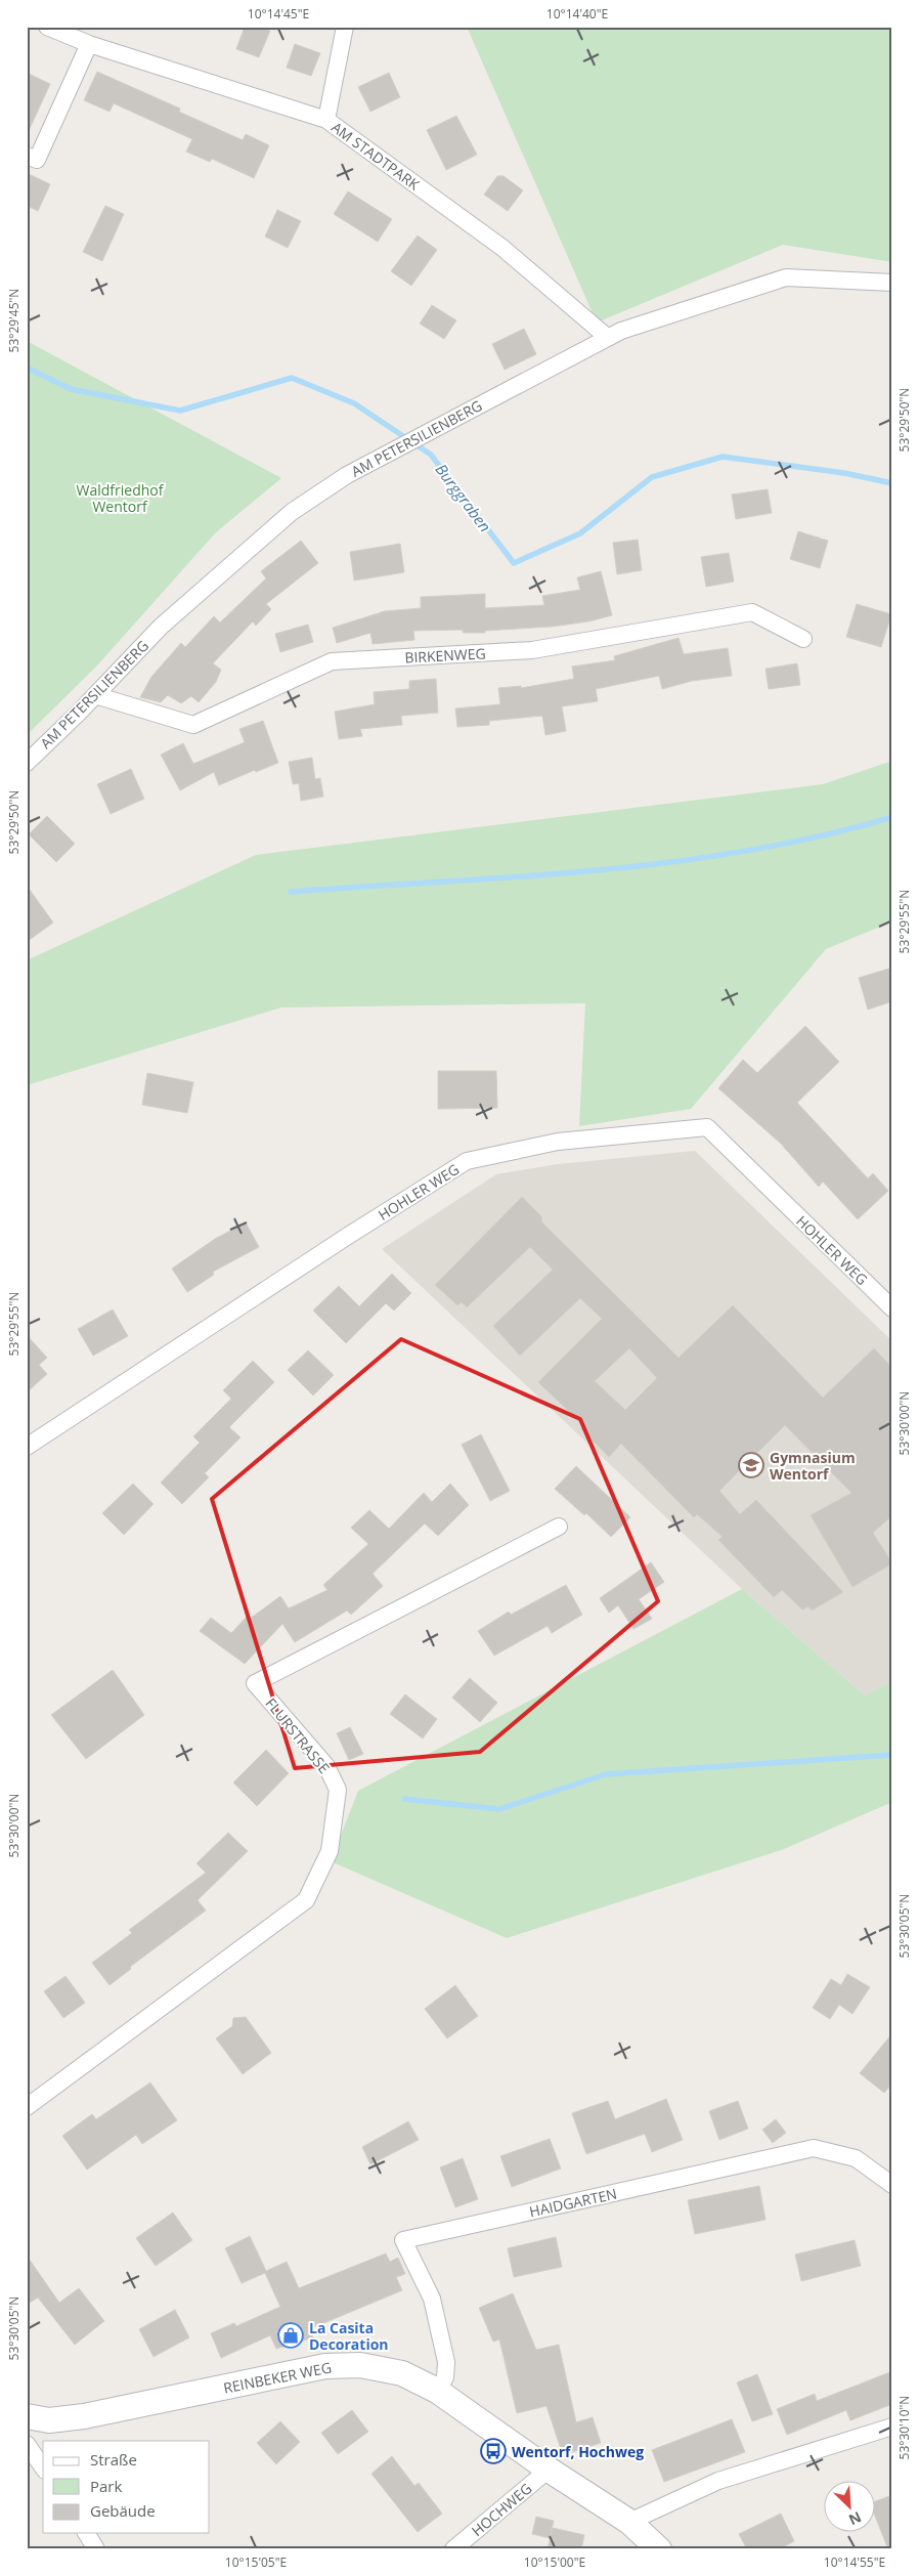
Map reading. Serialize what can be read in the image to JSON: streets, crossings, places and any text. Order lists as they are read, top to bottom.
{
  "streets": {
    "main road": ["REINBEKER WEG"],
    "street": [
      "AM STADTPARK",
      "AM PETERSILIENBERG",
      "BIRKENWEG",
      "HOHLER WEG",
      "FLURSTRASSE",
      "HAIDGARTEN",
      "HOCHWEG"
    ]
  },
  "crossings": [
    ["AM STADTPARK", "AM PETERSILIENBERG"],
    ["AM PETERSILIENBERG", "BIRKENWEG"],
    ["HAIDGARTEN", "REINBEKER WEG"],
    ["REINBEKER WEG", "HOCHWEG"]
  ],
  "water": ["Burggraben"],
  "parks": ["Waldfriedhof Wentorf"],
  "places": {
    "school or university": ["Gymnasium Wentorf"],
    "shop": ["La Casita Decoration"],
    "bus stop": ["Wentorf, Hochweg"]
  },
  "legend": ["Straße", "Park", "Gebäude"],
  "north": "bottom right",
  "coordinates": [
    "10°14'45\"E",
    "10°14'40\"E",
    "53°29'45\"N",
    "53°29'50\"N",
    "53°29'55\"N",
    "53°30'00\"N",
    "53°30'05\"N",
    "53°30'10\"N",
    "10°15'05\"E",
    "10°15'00\"E",
    "10°14'55\"E"
  ]
}
